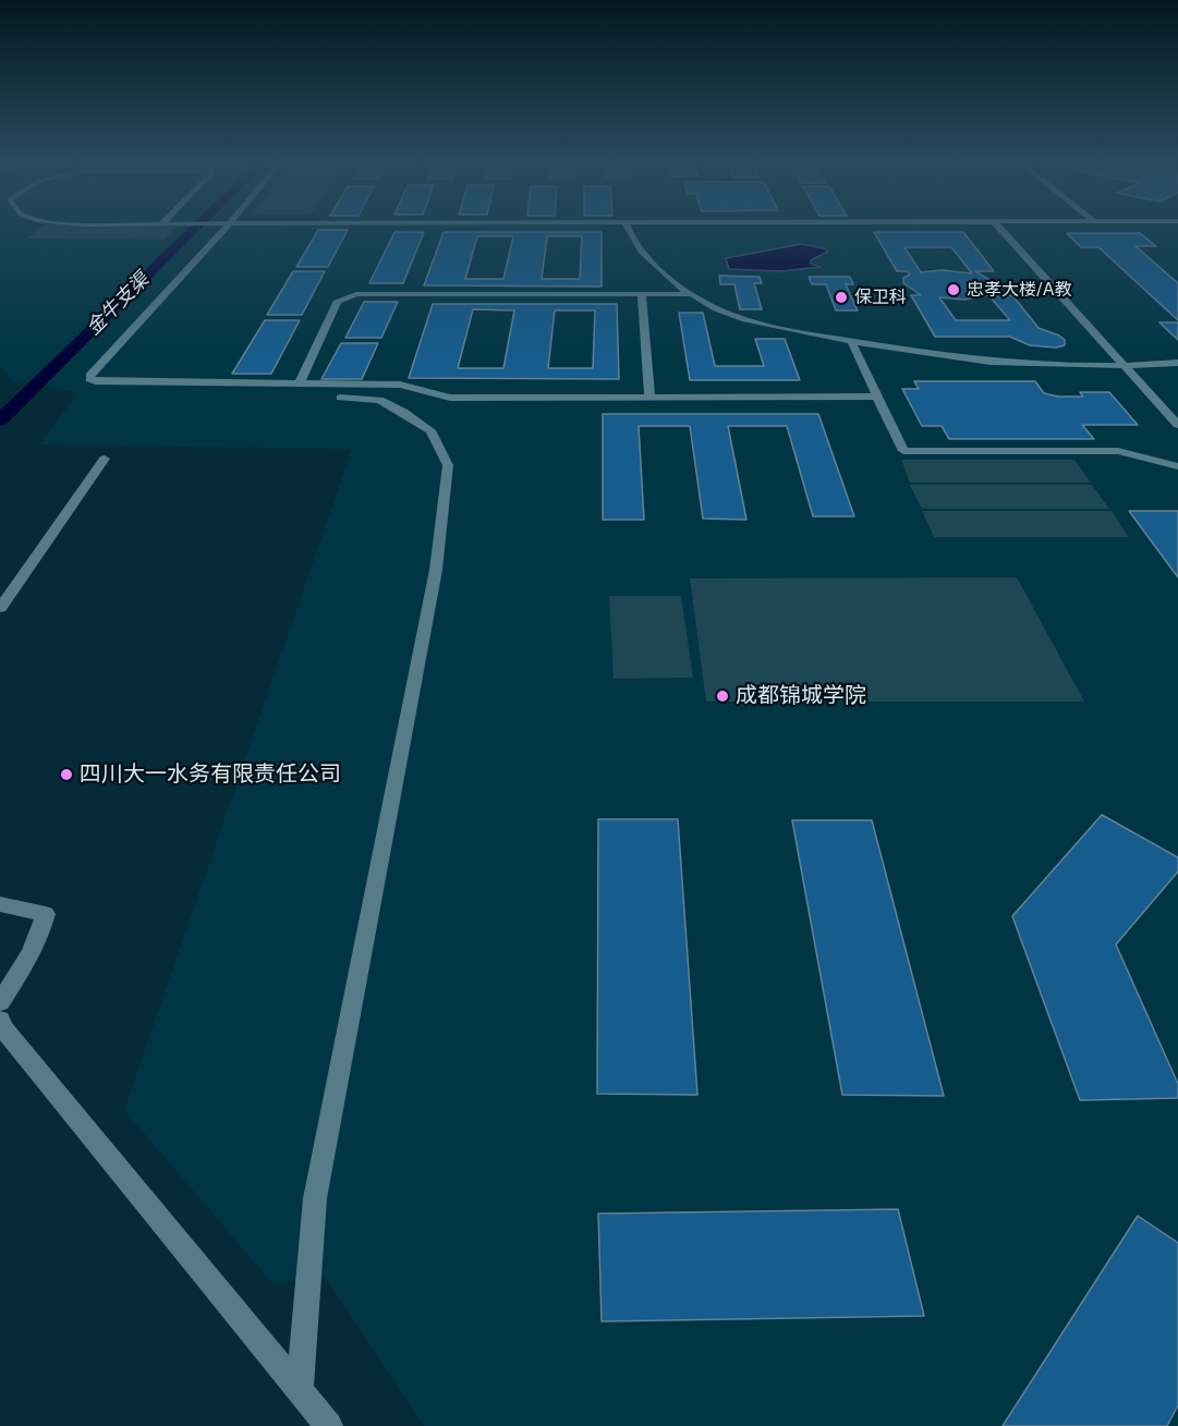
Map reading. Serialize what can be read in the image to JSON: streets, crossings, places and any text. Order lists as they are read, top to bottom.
{
  "water": ["金牛支渠"],
  "places": [
    "忠孝大楼/A教",
    "保卫科",
    "成都锦城学院",
    "四川大一水务有限责任公司"
  ]
}
